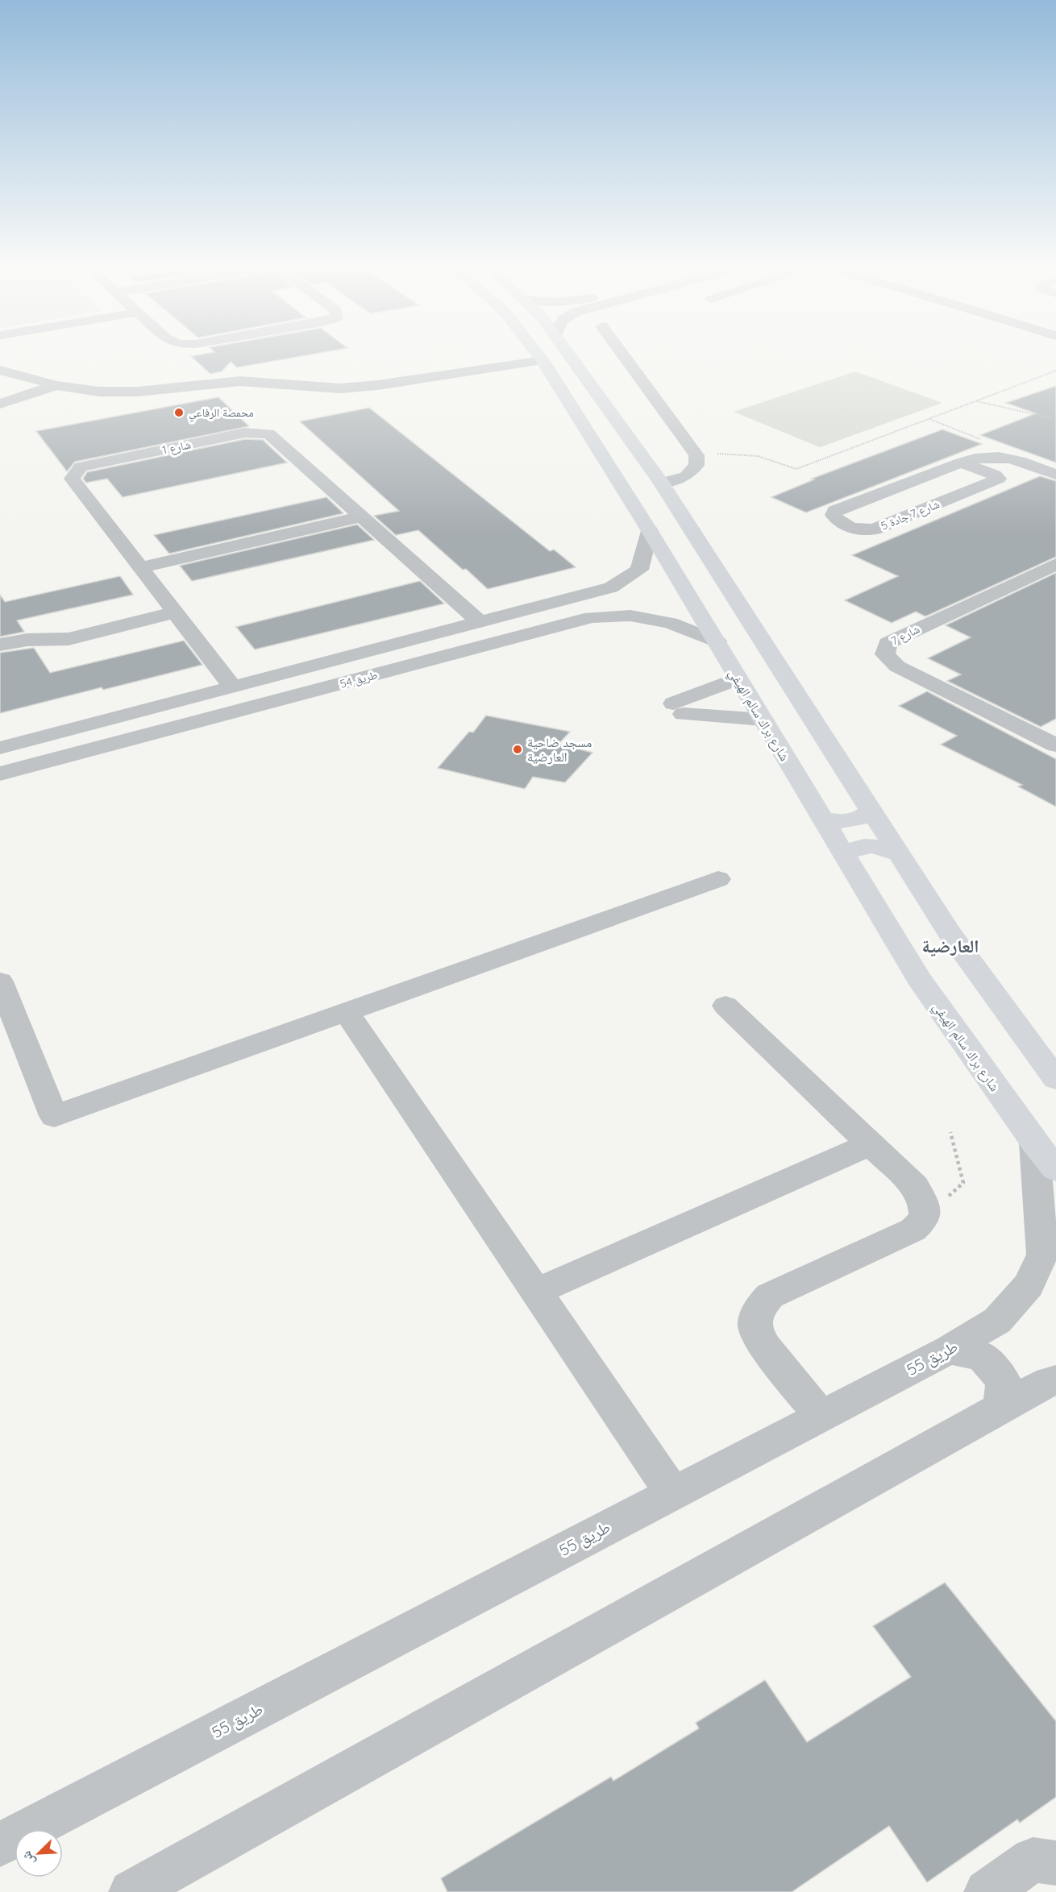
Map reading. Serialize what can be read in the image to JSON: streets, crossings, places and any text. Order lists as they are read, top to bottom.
{
  "streets": {
    "main road": ["شارع براك سالم الهيفي"],
    "street": [
      "شارع 1",
      "شارع 7 جادة 5",
      "شارع 7",
      "طريق 54",
      "طريق 55"
    ]
  },
  "crossings": [
    ["شارع 1", "طريق 54"],
    ["طريق 54", "شارع براك سالم الهيفي"],
    ["شارع براك سالم الهيفي", "طريق 55"]
  ],
  "districts": ["العارضية"],
  "places": ["محمصة الرفاعي", "مسجد ضاحية العارضية"],
  "north": "bottom left"
}
